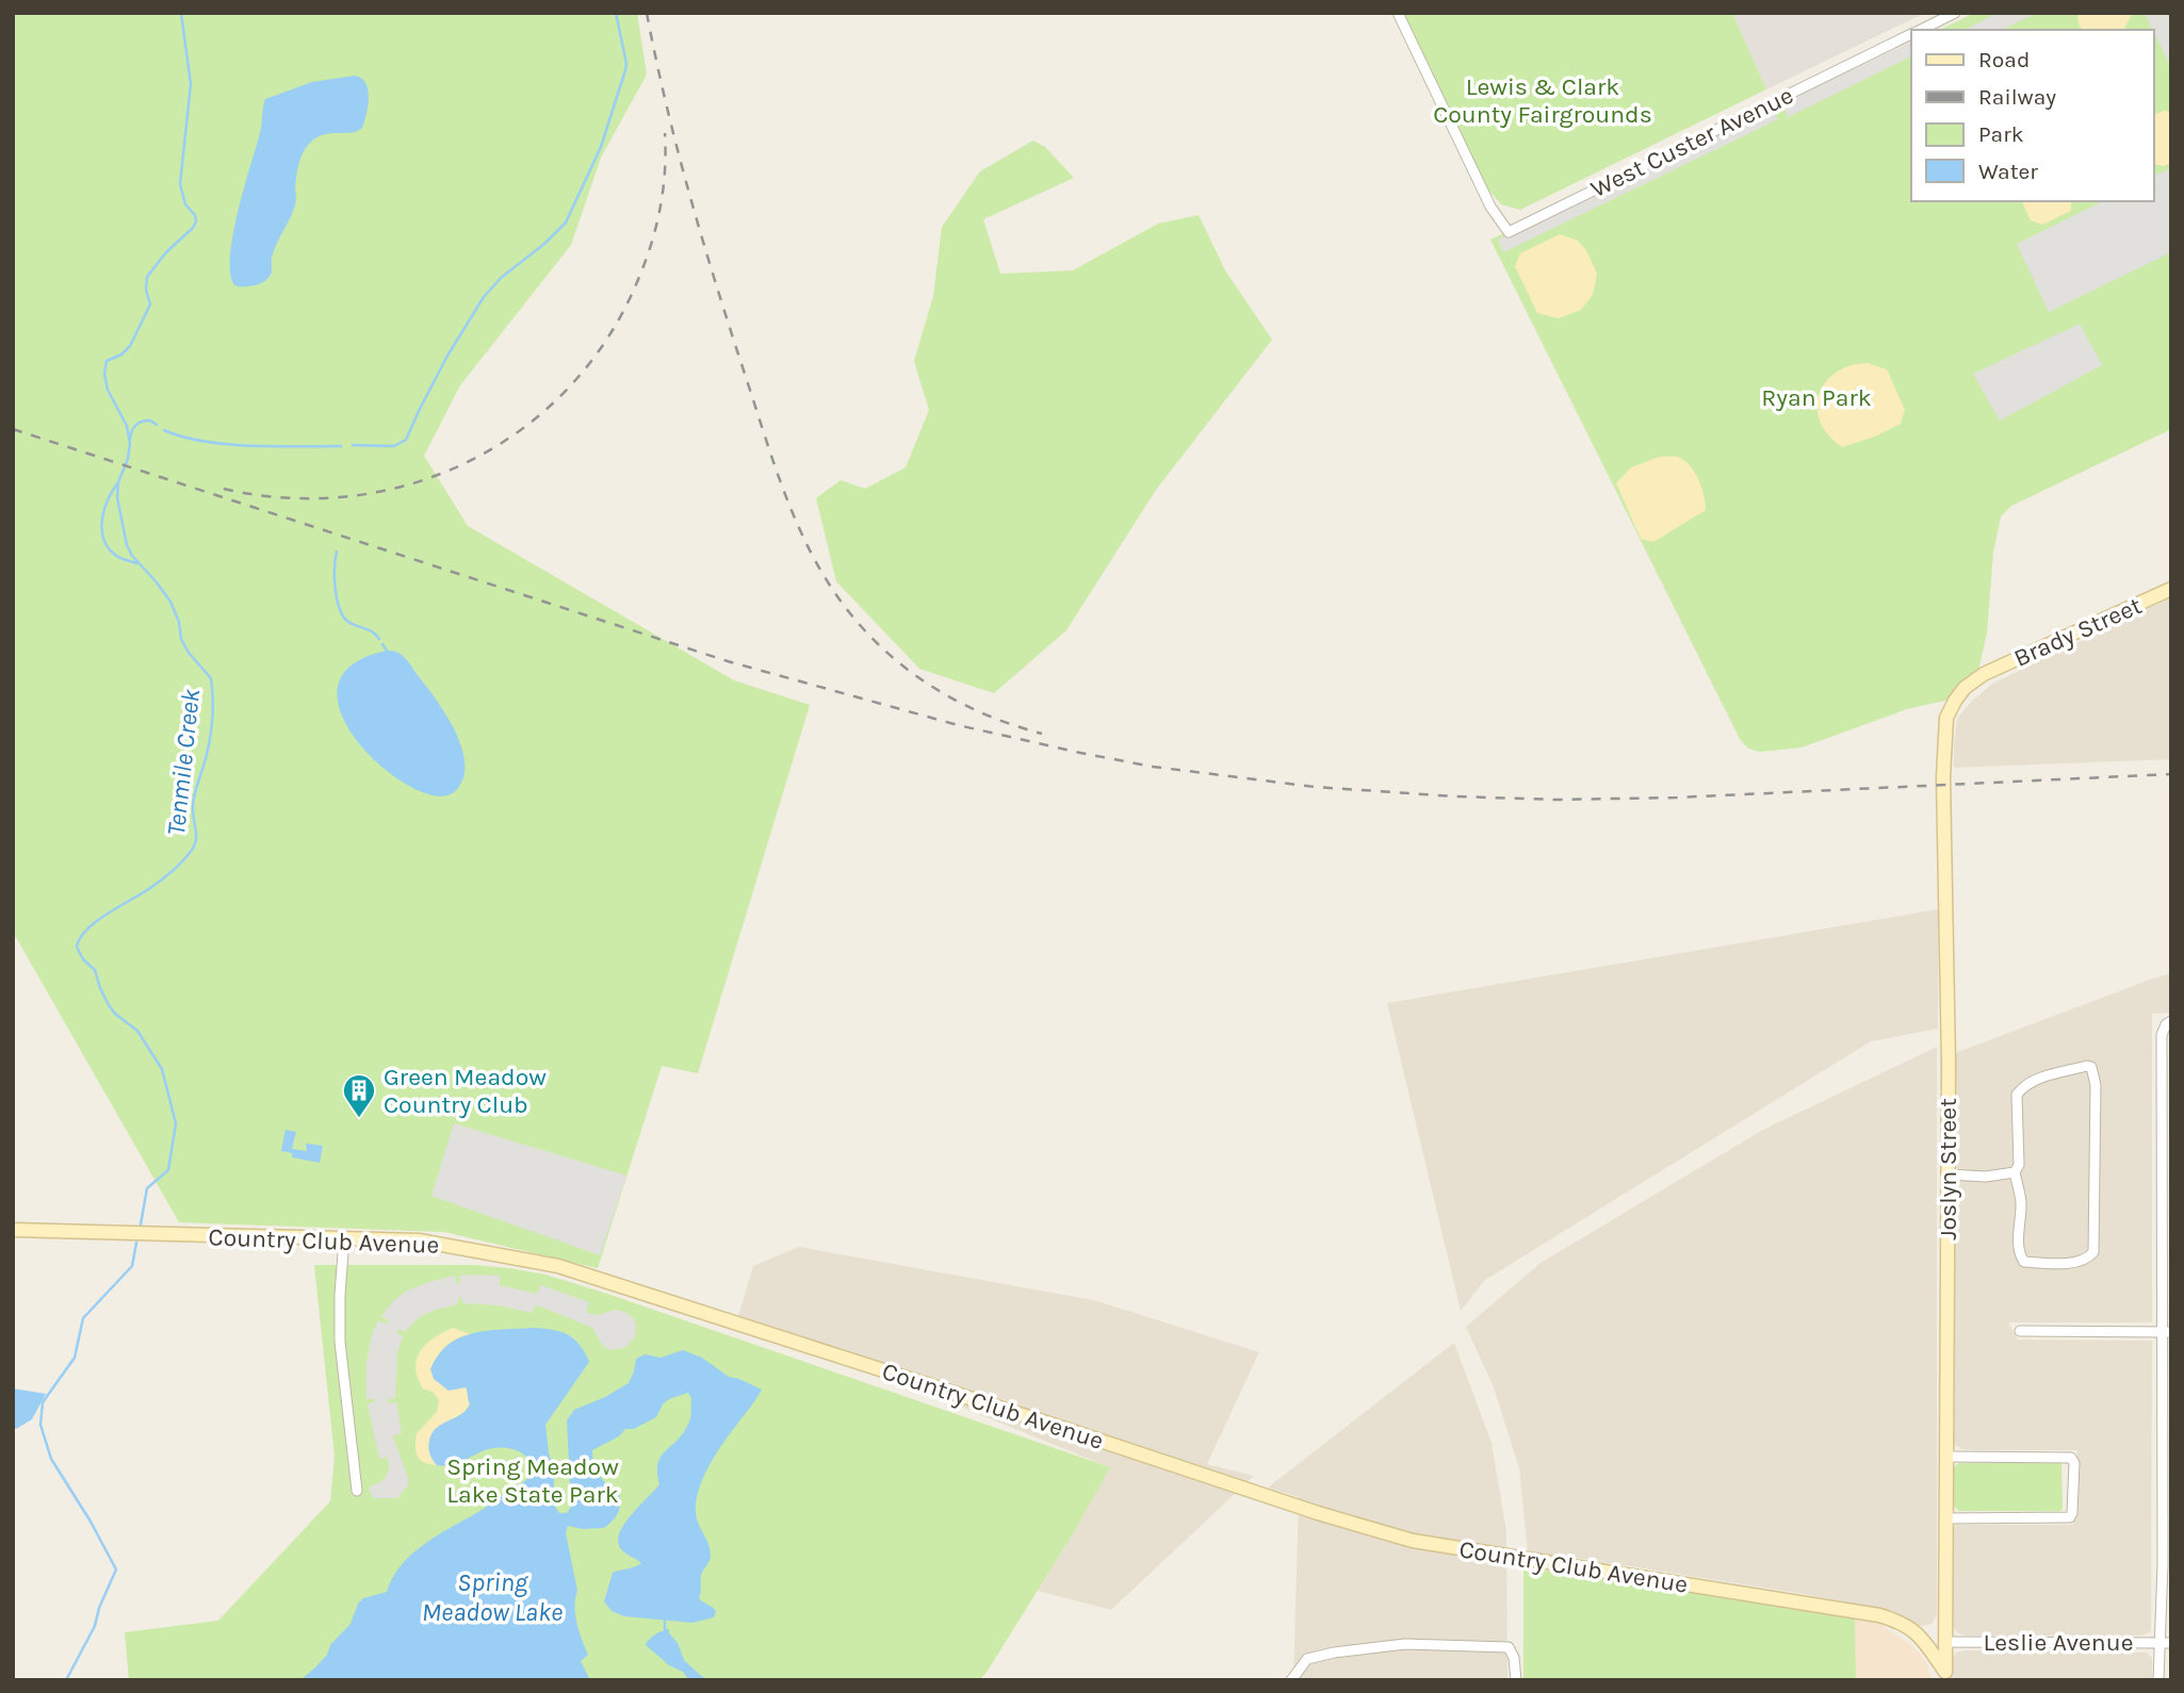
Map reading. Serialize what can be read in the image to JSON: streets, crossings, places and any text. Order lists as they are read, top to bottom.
{
  "streets": {
    "street": [
      "West Custer Avenue",
      "Brady Street",
      "Joslyn Street",
      "Country Club Avenue",
      "Leslie Avenue"
    ]
  },
  "crossings": [
    ["Brady Street", "Joslyn Street"],
    ["Joslyn Street", "Country Club Avenue"],
    ["Joslyn Street", "Leslie Avenue"]
  ],
  "water": ["Tenmile Creek", "Spring Meadow Lake"],
  "parks": ["Lewis & Clark County Fairgrounds", "Ryan Park", "Spring Meadow Lake State Park"],
  "places": {
    "building": ["Green Meadow Country Club"]
  },
  "legend": [
    "Road",
    "Railway",
    "Park",
    "Water"
  ]
}
